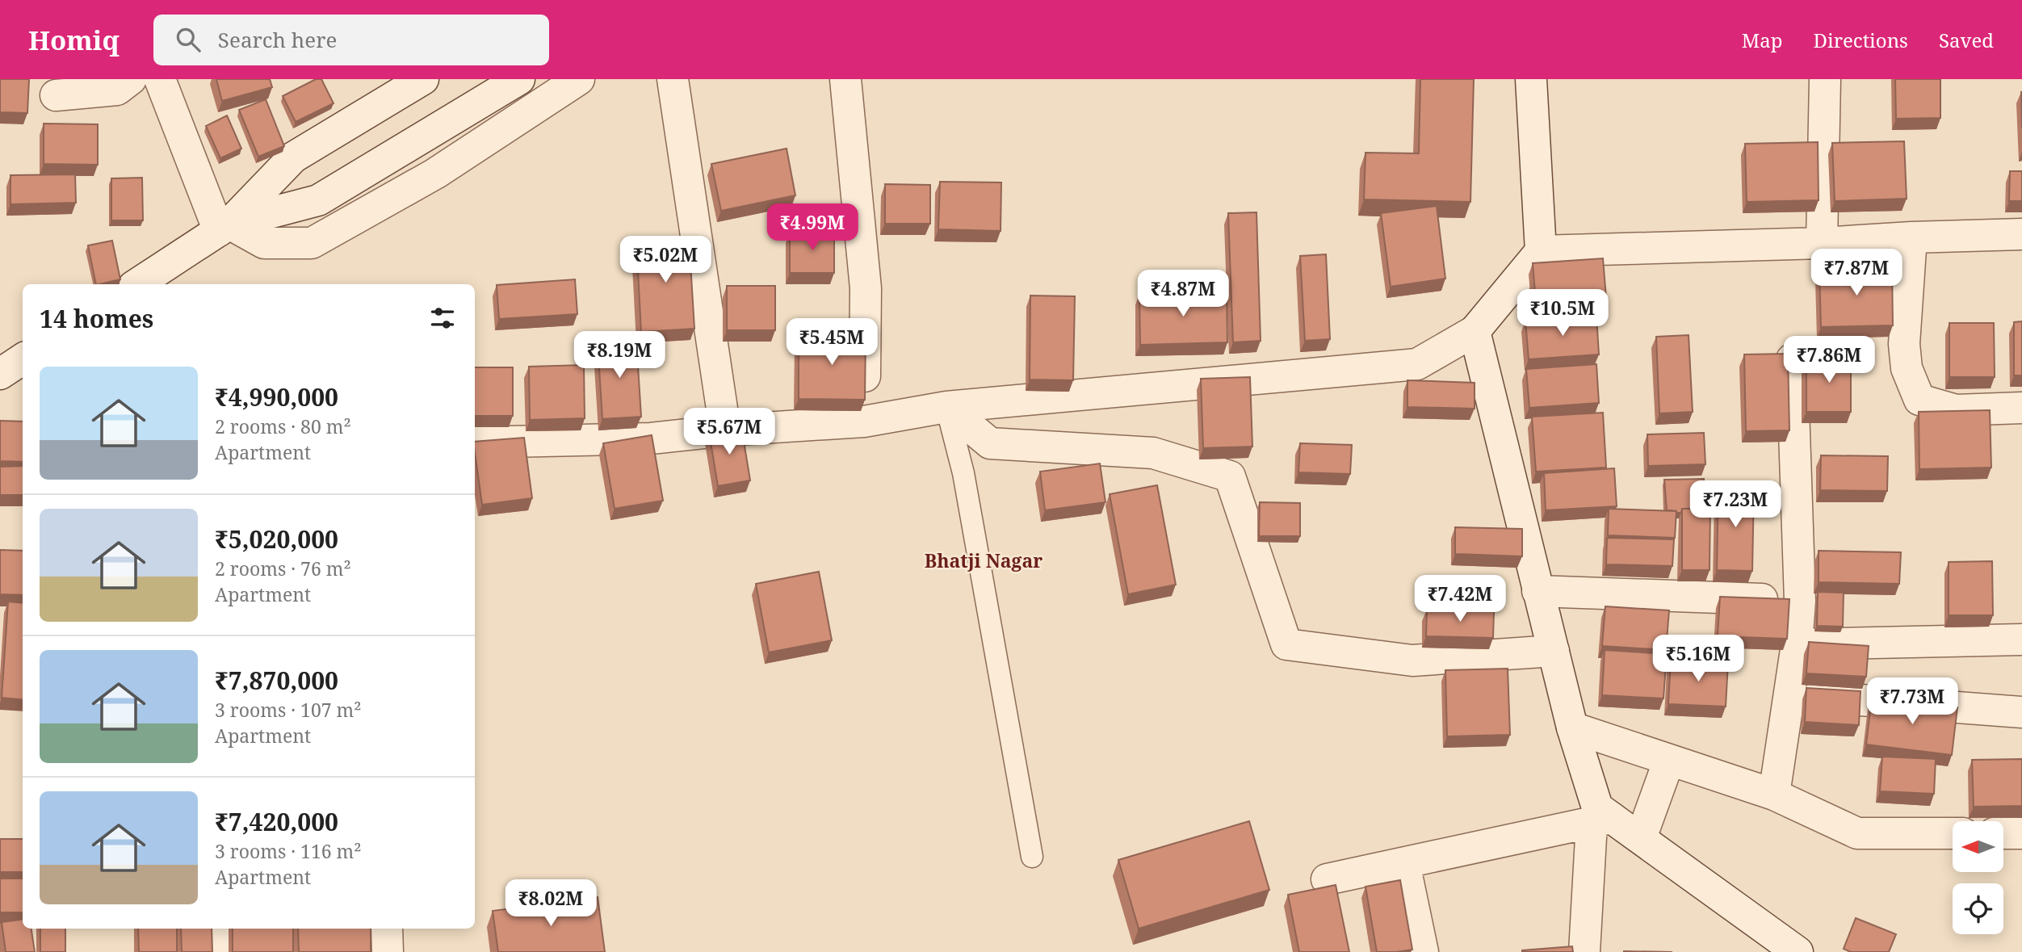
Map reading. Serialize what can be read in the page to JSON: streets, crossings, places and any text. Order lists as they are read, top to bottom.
{
  "districts": ["Bhatji Nagar"],
  "north": "left",
  "page": {
    "header": "Homiq",
    "search": "Search here",
    "nav": ["Map", "Directions", "Saved"],
    "price": [
      "₹4.99M",
      "₹5.02M",
      "₹7.87M",
      "₹4.87M",
      "₹10.5M",
      "₹5.45M",
      "₹8.19M",
      "₹7.86M",
      "₹5.67M",
      "₹7.23M",
      "₹7.42M",
      "₹5.16M",
      "₹7.73M",
      "₹8.02M"
    ],
    "heading": "14 homes",
    "list": [
      {
        "name": "₹4,990,000",
        "note": "2 rooms · 80 m² · Apartment"
      },
      {
        "name": "₹5,020,000",
        "note": "2 rooms · 76 m² · Apartment"
      },
      {
        "name": "₹7,870,000",
        "note": "3 rooms · 107 m² · Apartment"
      },
      {
        "name": "₹7,420,000",
        "note": "3 rooms · 116 m² · Apartment"
      }
    ]
  }
}
